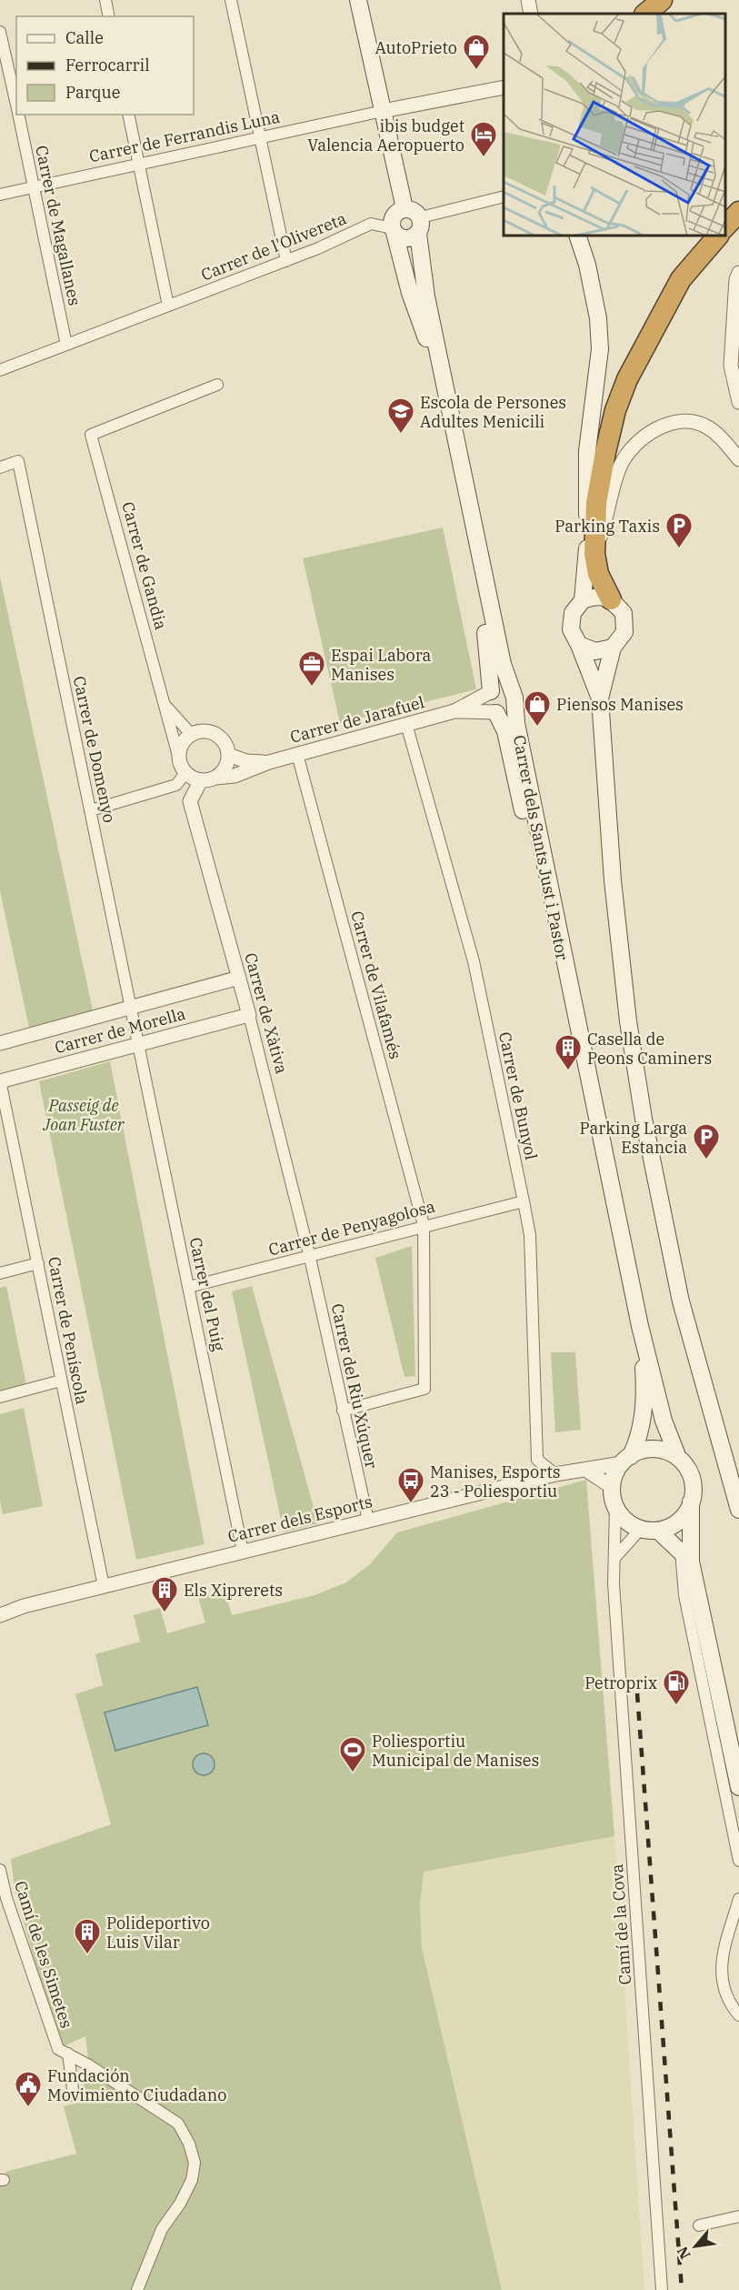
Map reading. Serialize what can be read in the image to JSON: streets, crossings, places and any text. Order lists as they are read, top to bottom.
{
  "streets": {
    "main road": ["Carrer dels Sants Just i Pastor"],
    "street": [
      "Carrer de Ferrandis Luna",
      "Carrer de Magallanes",
      "Carrer de l'Olivereta",
      "Carrer de Gandia",
      "Carrer de Jarafuel",
      "Carrer de Domenyo",
      "Carrer de Vilafamés",
      "Carrer de Xàtiva",
      "Carrer de Morella",
      "Carrer de Bunyol",
      "Carrer de Penyagolosa",
      "Carrer del Puig",
      "Carrer de Peníscola",
      "Carrer del Riu Xúquer",
      "Carrer dels Esports",
      "Camí de la Cova",
      "Camí de les Simetes"
    ]
  },
  "crossings": [
    ["Carrer de Ferrandis Luna", "Carrer de Magallanes"],
    ["Carrer de Magallanes", "Carrer de l'Olivereta"],
    ["Carrer de l'Olivereta", "Carrer dels Sants Just i Pastor"],
    ["Carrer de Gandia", "Carrer de Jarafuel"],
    ["Carrer de Gandia", "Carrer de Xàtiva"],
    ["Carrer de Jarafuel", "Carrer dels Sants Just i Pastor"],
    ["Carrer de Jarafuel", "Carrer de Vilafamés"],
    ["Carrer de Jarafuel", "Carrer de Xàtiva"],
    ["Carrer de Jarafuel", "Carrer de Bunyol"],
    ["Carrer de Domenyo", "Carrer de Morella"],
    ["Carrer de Domenyo", "Carrer del Puig"],
    ["Carrer de Vilafamés", "Carrer de Penyagolosa"],
    ["Carrer de Vilafamés", "Carrer del Riu Xúquer"],
    ["Carrer de Xàtiva", "Carrer de Morella"],
    ["Carrer de Xàtiva", "Carrer de Penyagolosa"],
    ["Carrer de Xàtiva", "Carrer del Riu Xúquer"],
    ["Carrer de Morella", "Carrer del Puig"],
    ["Carrer de Morella", "Carrer de Peníscola"],
    ["Carrer de Bunyol", "Carrer de Penyagolosa"],
    ["Carrer de Bunyol", "Carrer dels Esports"],
    ["Carrer de Penyagolosa", "Carrer del Puig"],
    ["Carrer de Penyagolosa", "Carrer del Riu Xúquer"],
    ["Carrer del Puig", "Carrer dels Esports"],
    ["Carrer de Peníscola", "Carrer dels Esports"],
    ["Carrer del Riu Xúquer", "Carrer dels Esports"],
    ["Carrer dels Esports", "Camí de la Cova"]
  ],
  "parks": ["Passeig de Joan Fuster"],
  "places": {
    "shop": ["AutoPrieto", "Piensos Manises"],
    "hotel": ["ibis budget Valencia Aeropuerto"],
    "school or university": ["Escola de Persones Adultes Menicili"],
    "parking": ["Parking Taxis", "Parking Larga Estancia"],
    "office": ["Espai Labora Manises"],
    "building": ["Casella de Peons Caminers", "Els Xiprerets", "Polideportivo Luis Vilar"],
    "bus stop": ["Manises, Esports 23 - Poliesportiu"],
    "fuel station": ["Petroprix"],
    "sports": ["Poliesportiu Municipal de Manises"],
    "public building": ["Fundación Movimiento Ciudadano"]
  },
  "legend": ["Calle", "Ferrocarril", "Parque"],
  "north": "bottom left"
}
